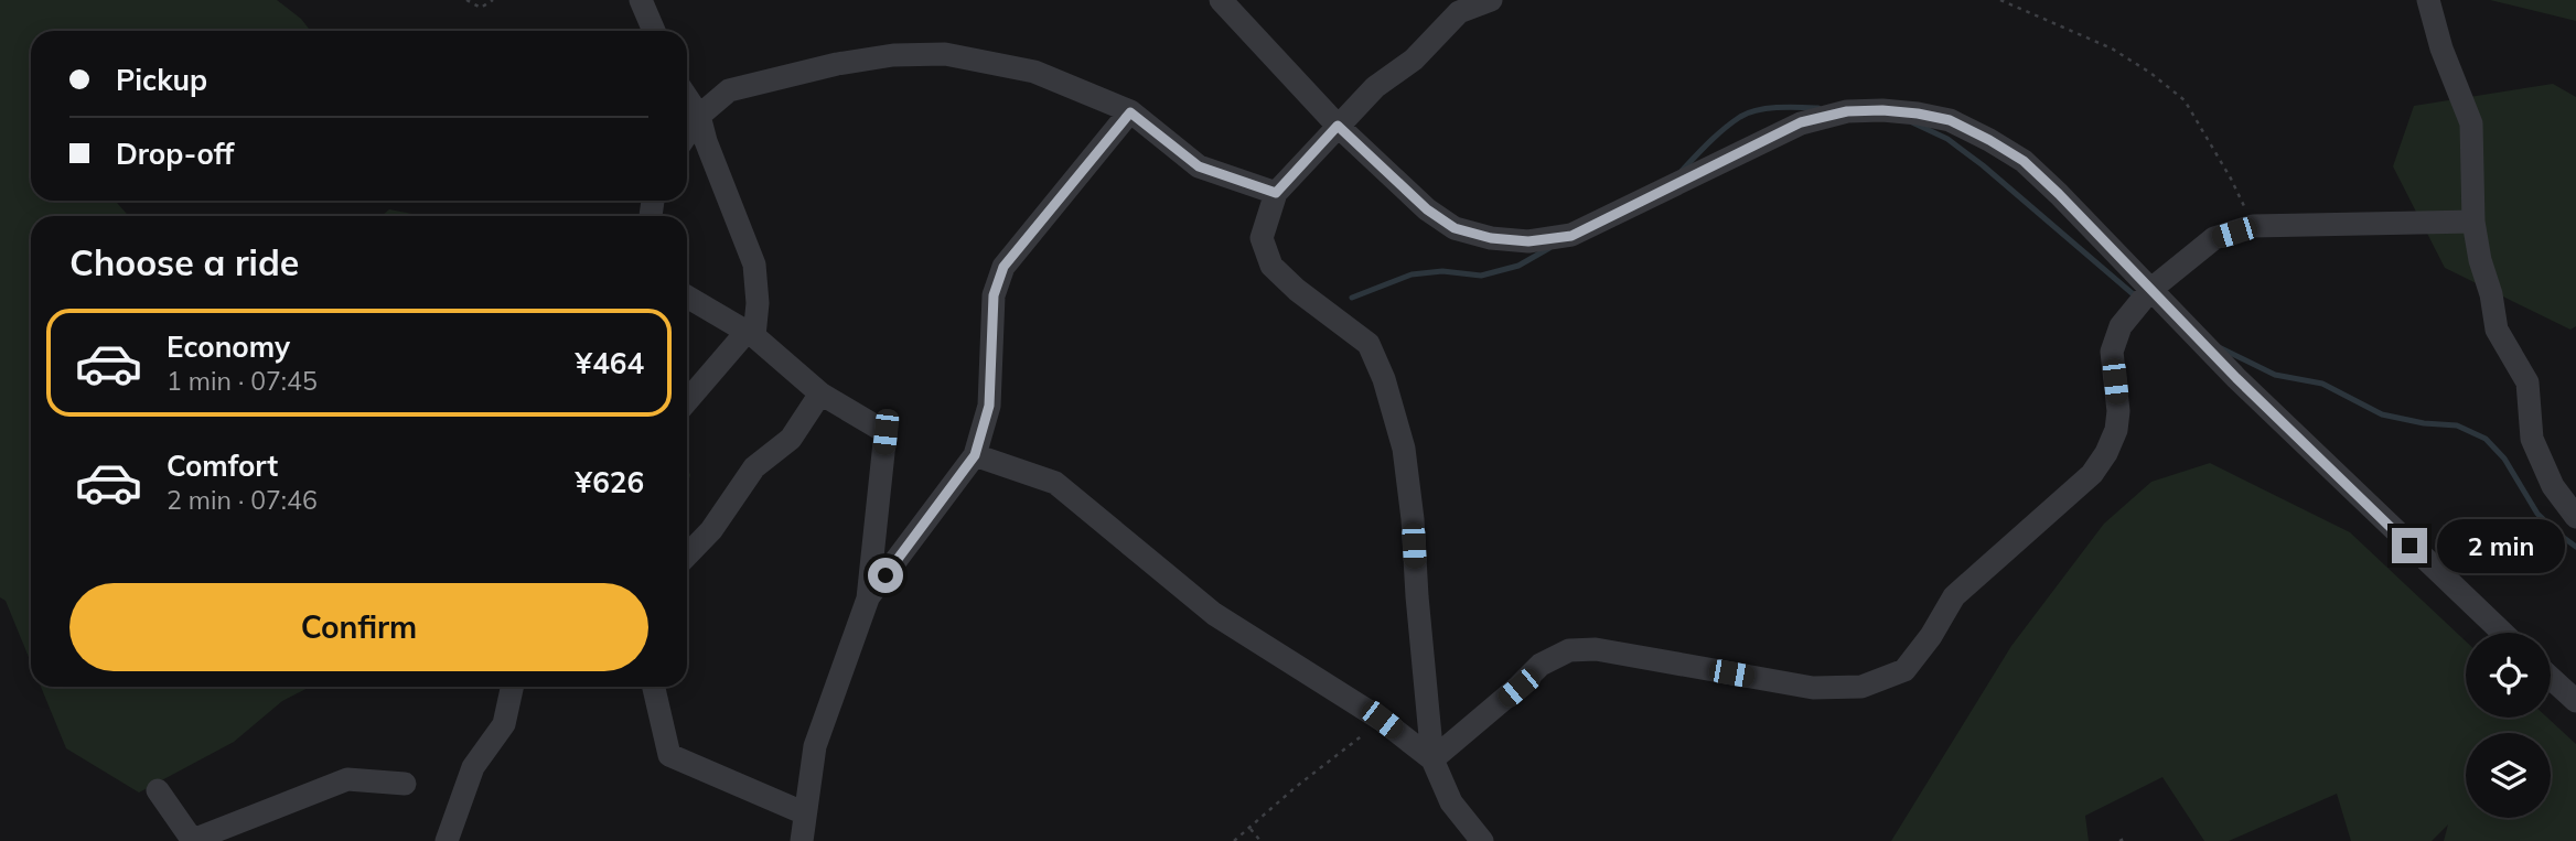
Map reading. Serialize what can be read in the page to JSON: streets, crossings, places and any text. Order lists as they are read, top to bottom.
{
  "page": {
    "banner": ["Pickup", "Drop-off"],
    "heading": "Choose a ride",
    "list": [
      {
        "name": "Economy",
        "note": "1 min · 07:45",
        "value": "¥464"
      },
      {
        "name": "Comfort",
        "note": "2 min · 07:46",
        "value": "¥626"
      }
    ],
    "bubble": "2 min",
    "buttons": "Confirm"
  }
}
